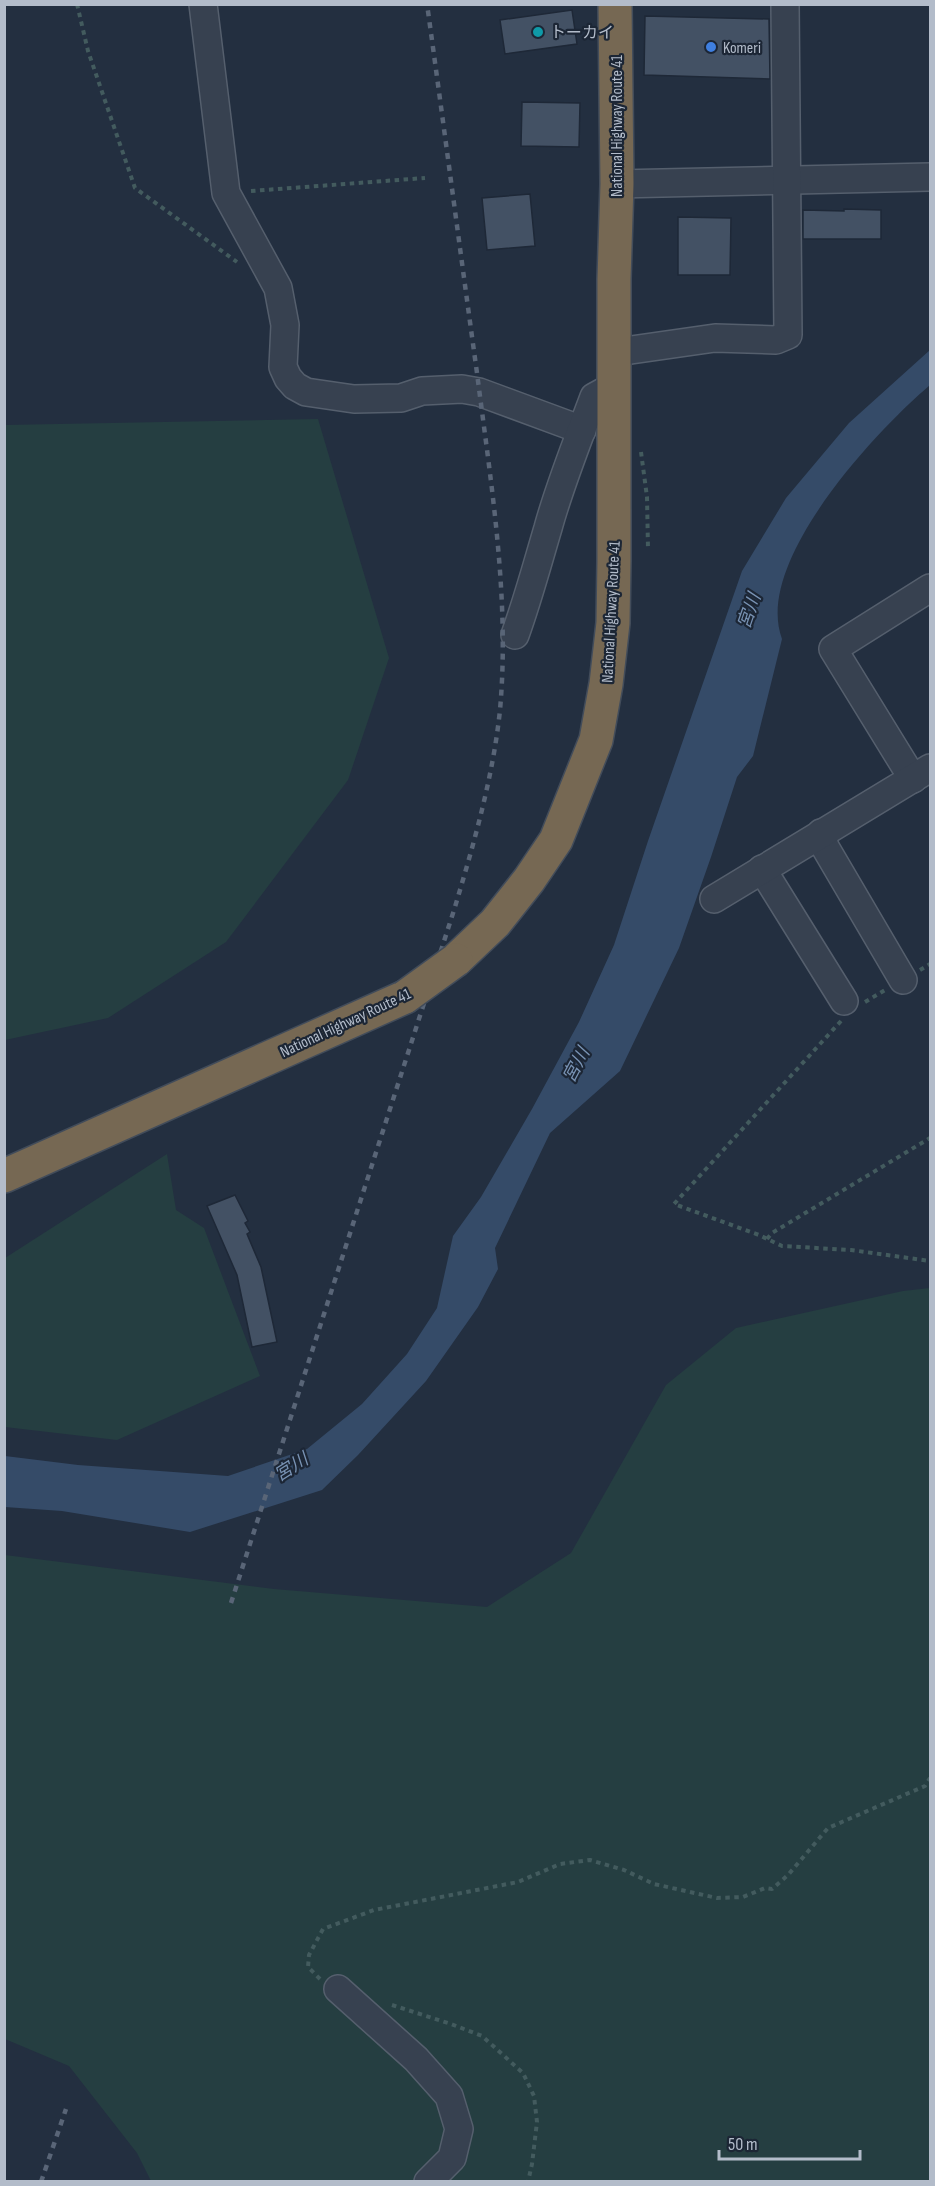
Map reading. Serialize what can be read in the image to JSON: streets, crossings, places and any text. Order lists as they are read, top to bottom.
{
  "streets": {
    "highway": ["National Highway Route 41"]
  },
  "water": ["宮川"],
  "places": ["トーカイ", "Komeri"],
  "scale_bar": "50 m"
}
